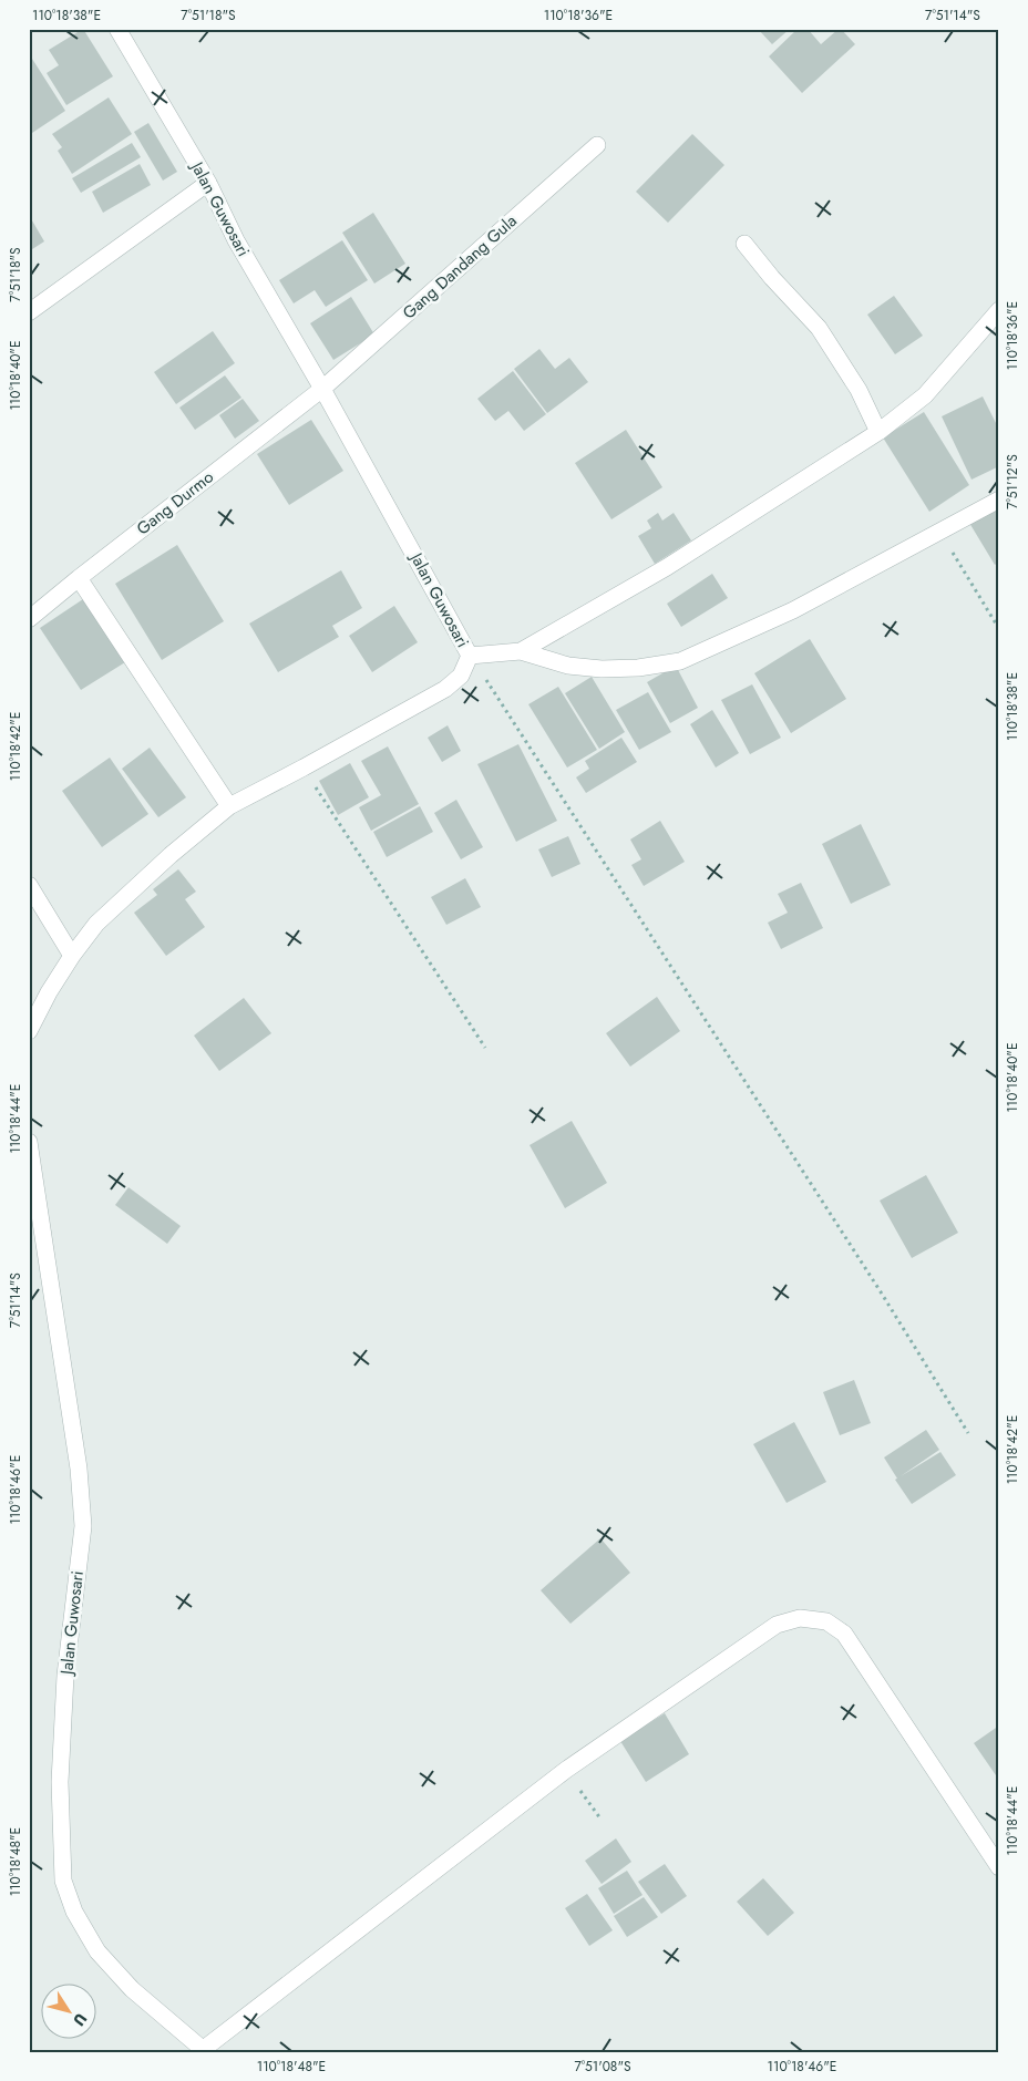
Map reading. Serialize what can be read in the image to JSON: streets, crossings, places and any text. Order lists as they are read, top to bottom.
{
  "streets": {
    "street": ["Jalan Guwosari", "Gang Dandang Gula", "Gang Durmo"]
  },
  "crossings": [
    ["Jalan Guwosari", "Gang Dandang Gula"],
    ["Jalan Guwosari", "Gang Durmo"],
    ["Gang Dandang Gula", "Gang Durmo"]
  ],
  "north": "bottom right",
  "coordinates": [
    "110°18'38\"E",
    "7°51'18\"S",
    "110°18'36\"E",
    "7°51'14\"S",
    "110°18'40\"E",
    "7°51'12\"S",
    "110°18'42\"E",
    "110°18'44\"E",
    "110°18'46\"E",
    "110°18'48\"E",
    "7°51'08\"S"
  ]
}
